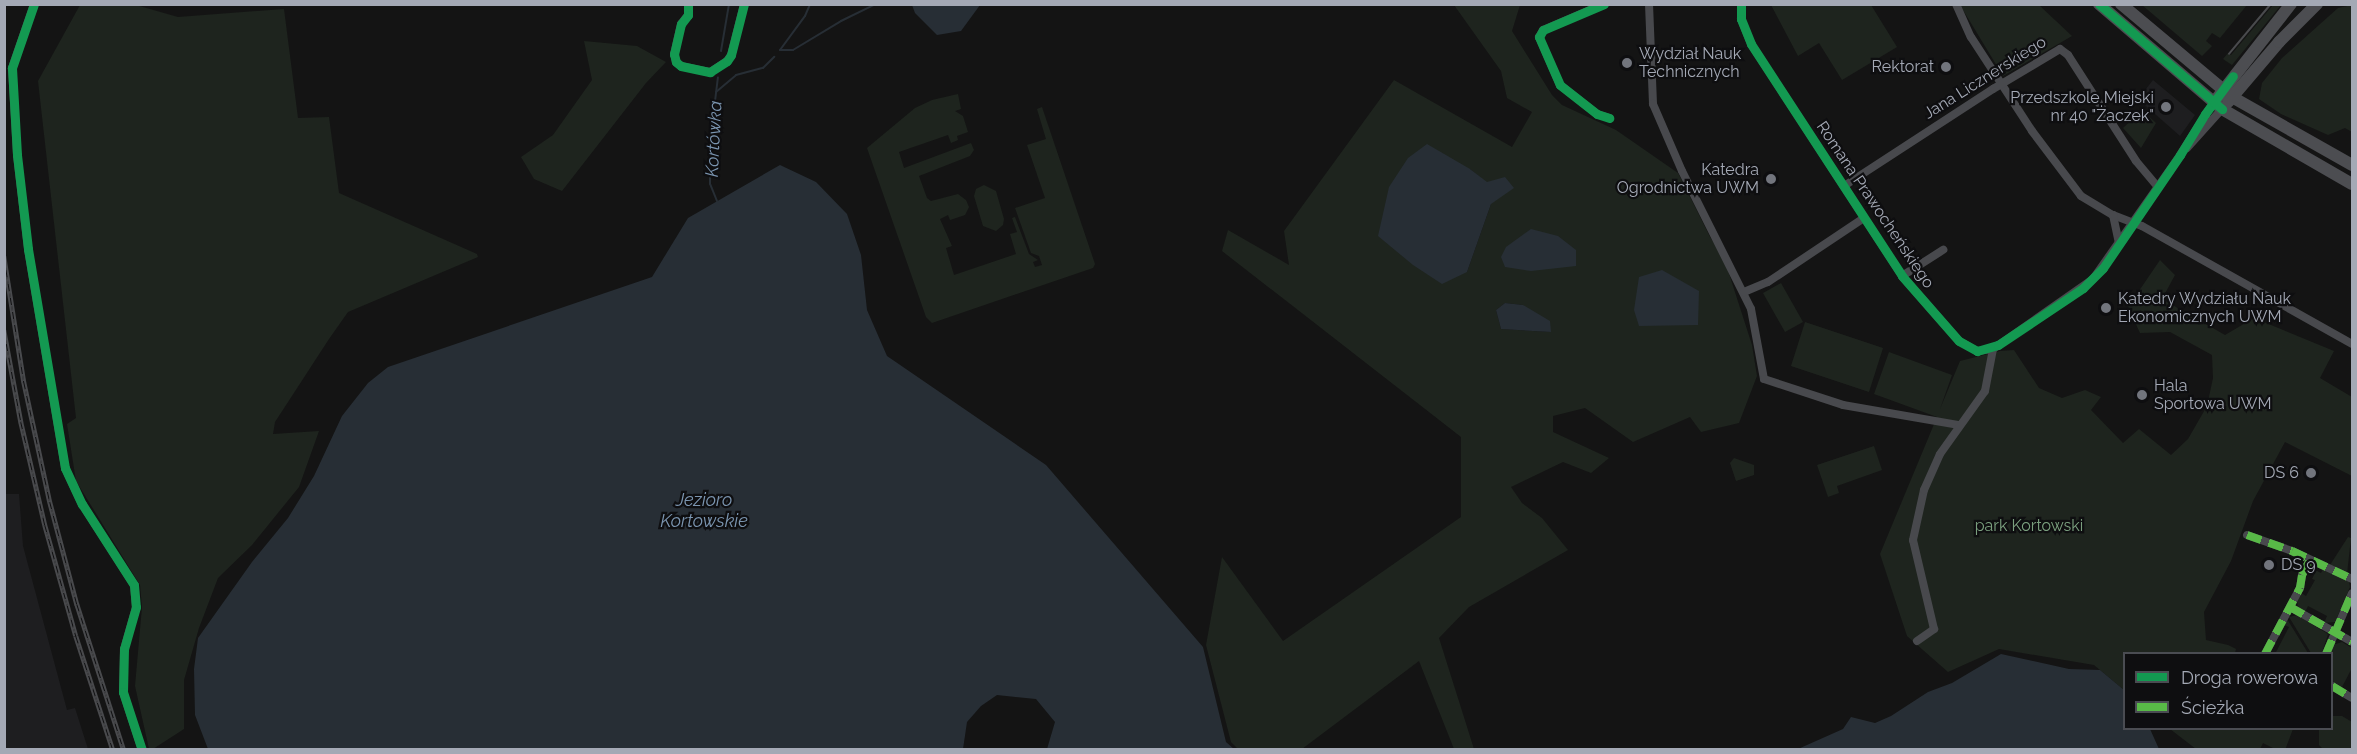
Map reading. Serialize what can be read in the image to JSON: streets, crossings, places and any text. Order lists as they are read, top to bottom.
{
  "streets": {
    "street": ["Jana Licznerskiego", "Romana Prawocheńskiego"]
  },
  "crossings": [
    ["Jana Licznerskiego", "Romana Prawocheńskiego"]
  ],
  "water": ["Kortówka", "Jezioro Kortowskie"],
  "parks": ["park Kortowski"],
  "places": [
    "Wydział Nauk Technicznych",
    "Rektorat",
    "Przedszkole Miejski nr 40 \"Żaczek\"",
    "Katedra Ogrodnictwa UWM",
    "Katedry Wydziału Nauk Ekonomicznych UWM",
    "Hala Sportowa UWM",
    "DS 6",
    "DS 9"
  ],
  "legend": ["Droga rowerowa", "Ścieżka"]
}
